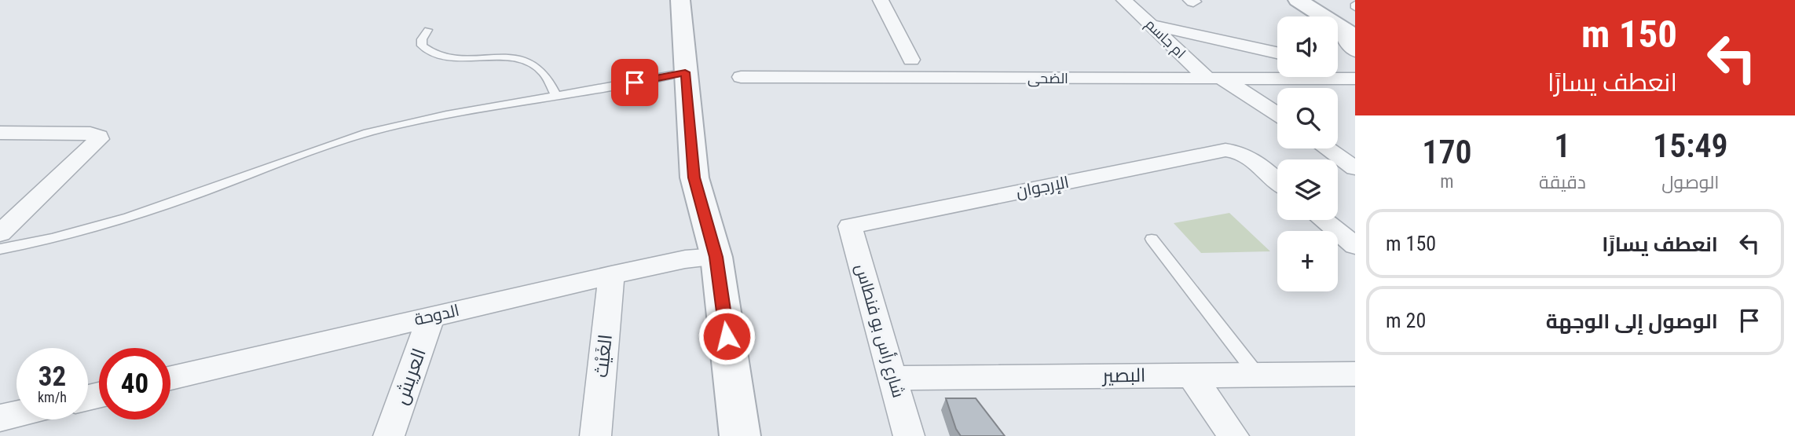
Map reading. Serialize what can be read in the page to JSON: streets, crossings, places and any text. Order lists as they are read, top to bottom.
{
  "streets": {
    "street": [
      "ام جاسم",
      "الضحى",
      "الإرجوان",
      "الدوحة",
      "شارع رأس بو فنطاس",
      "الغَيْث",
      "البصير",
      "العريش"
    ]
  },
  "crossings": [
    ["ام جاسم", "الضحى"],
    ["الإرجوان", "شارع رأس بو فنطاس"],
    ["الدوحة", "الغَيْث"],
    ["الدوحة", "العريش"],
    ["شارع رأس بو فنطاس", "البصير"]
  ],
  "page": {
    "turn": ["150 m", "انعطف يسارًا"],
    "map_buttons": "+",
    "eta": [
      "15:49",
      "الوصول",
      "1",
      "دقيقة",
      "170",
      "m"
    ],
    "list": [
      {
        "name": "انعطف يسارًا",
        "value": "150 m"
      },
      {
        "name": "الوصول إلى الوجهة",
        "value": "20 m"
      }
    ],
    "speed": "32 km/h",
    "limit": "40"
  }
}
